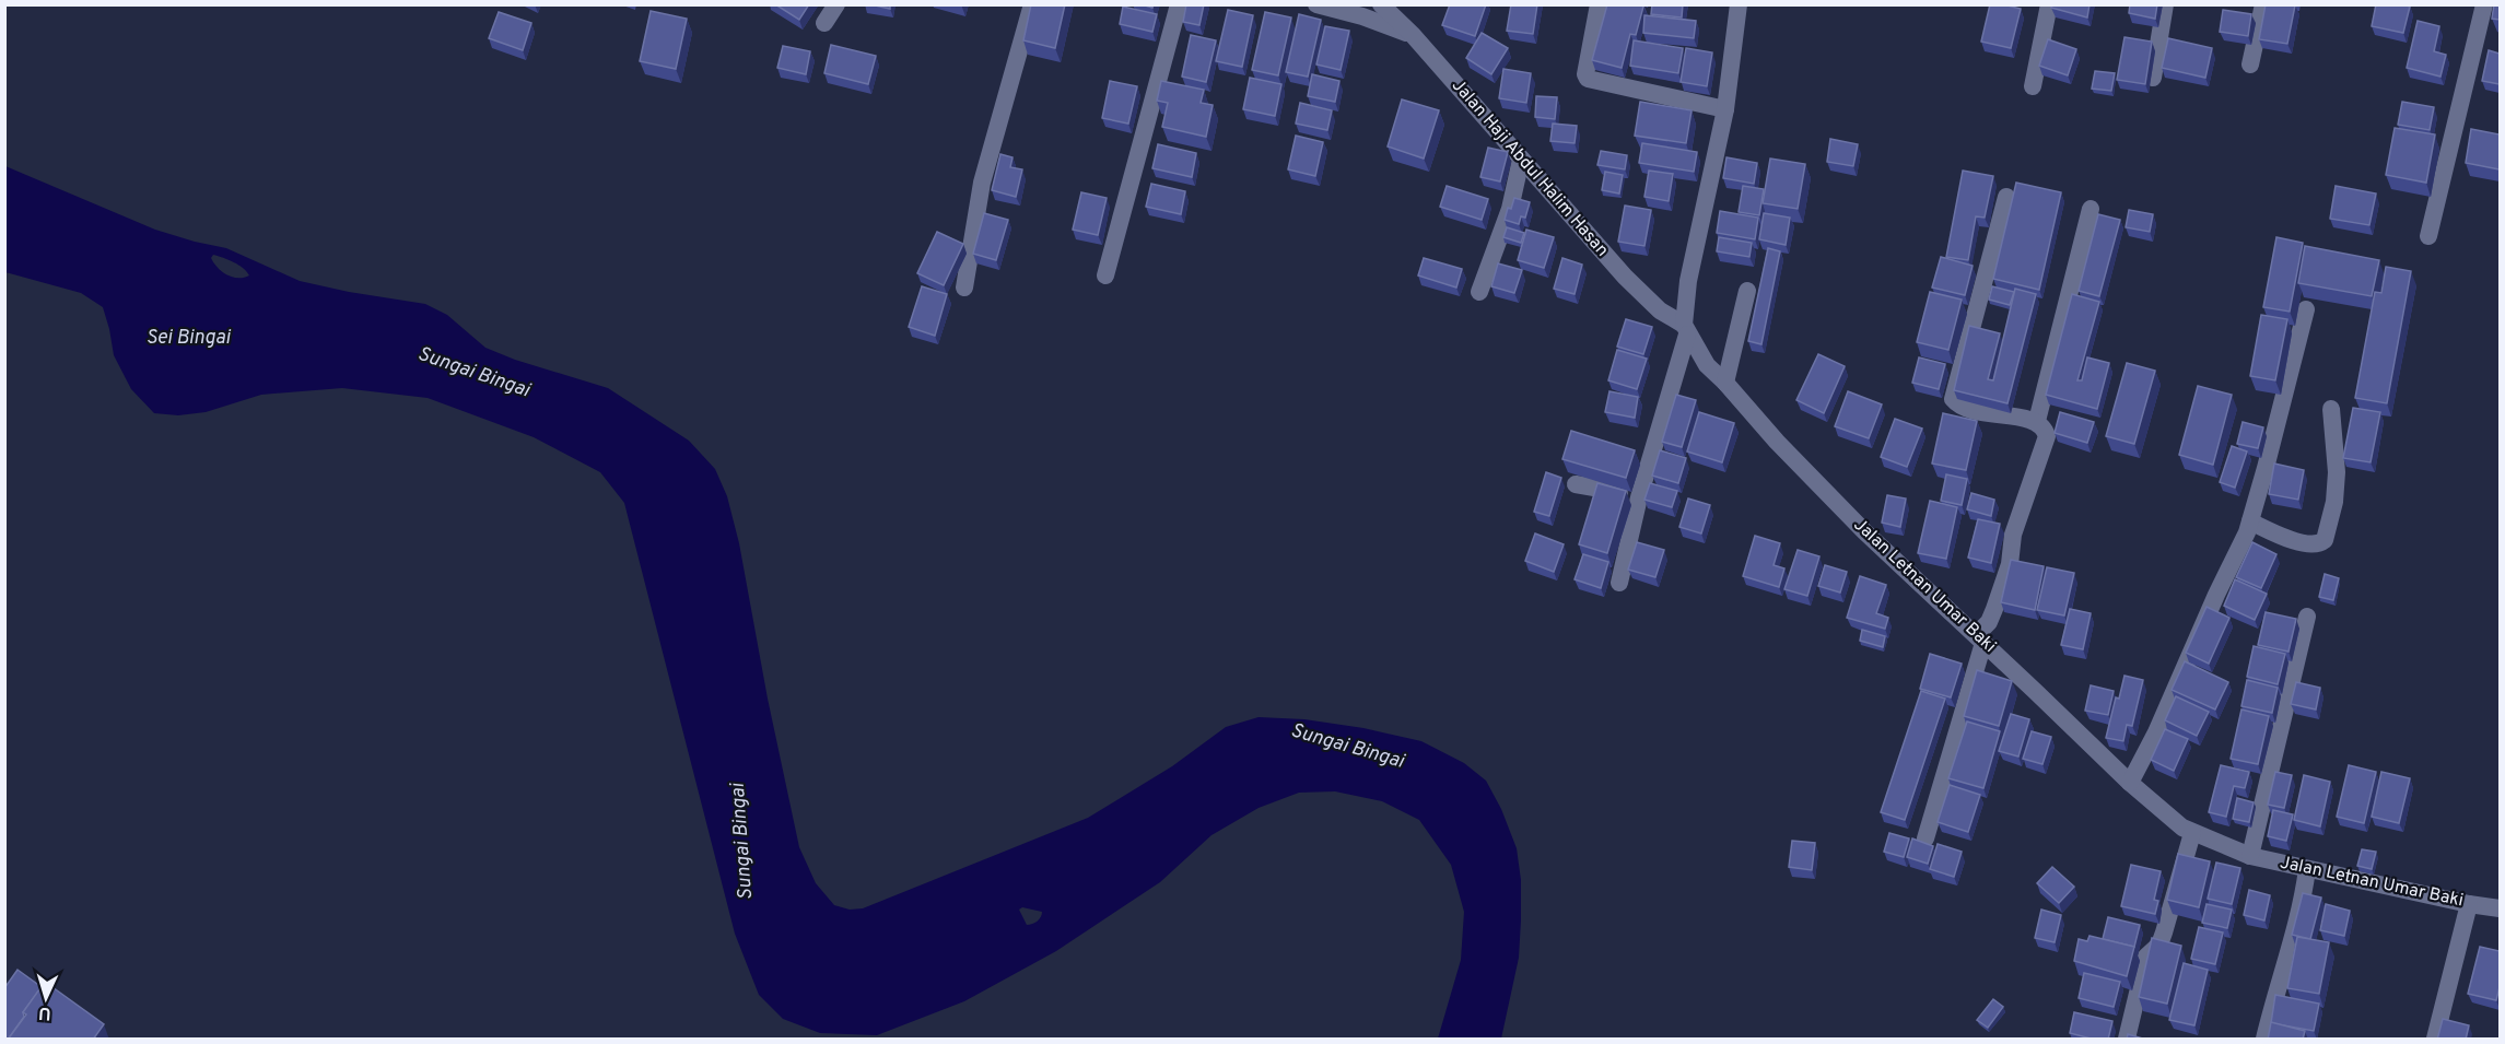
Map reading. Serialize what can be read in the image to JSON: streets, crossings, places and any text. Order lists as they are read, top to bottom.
{
  "streets": {
    "street": ["Jalan Haji Abdul Halim Hasan", "Jalan Letnan Umar Baki"]
  },
  "crossings": [
    ["Jalan Haji Abdul Halim Hasan", "Jalan Letnan Umar Baki"]
  ],
  "water": ["Sei Bingai", "Sungai Bingai"],
  "north": "bottom"
}
